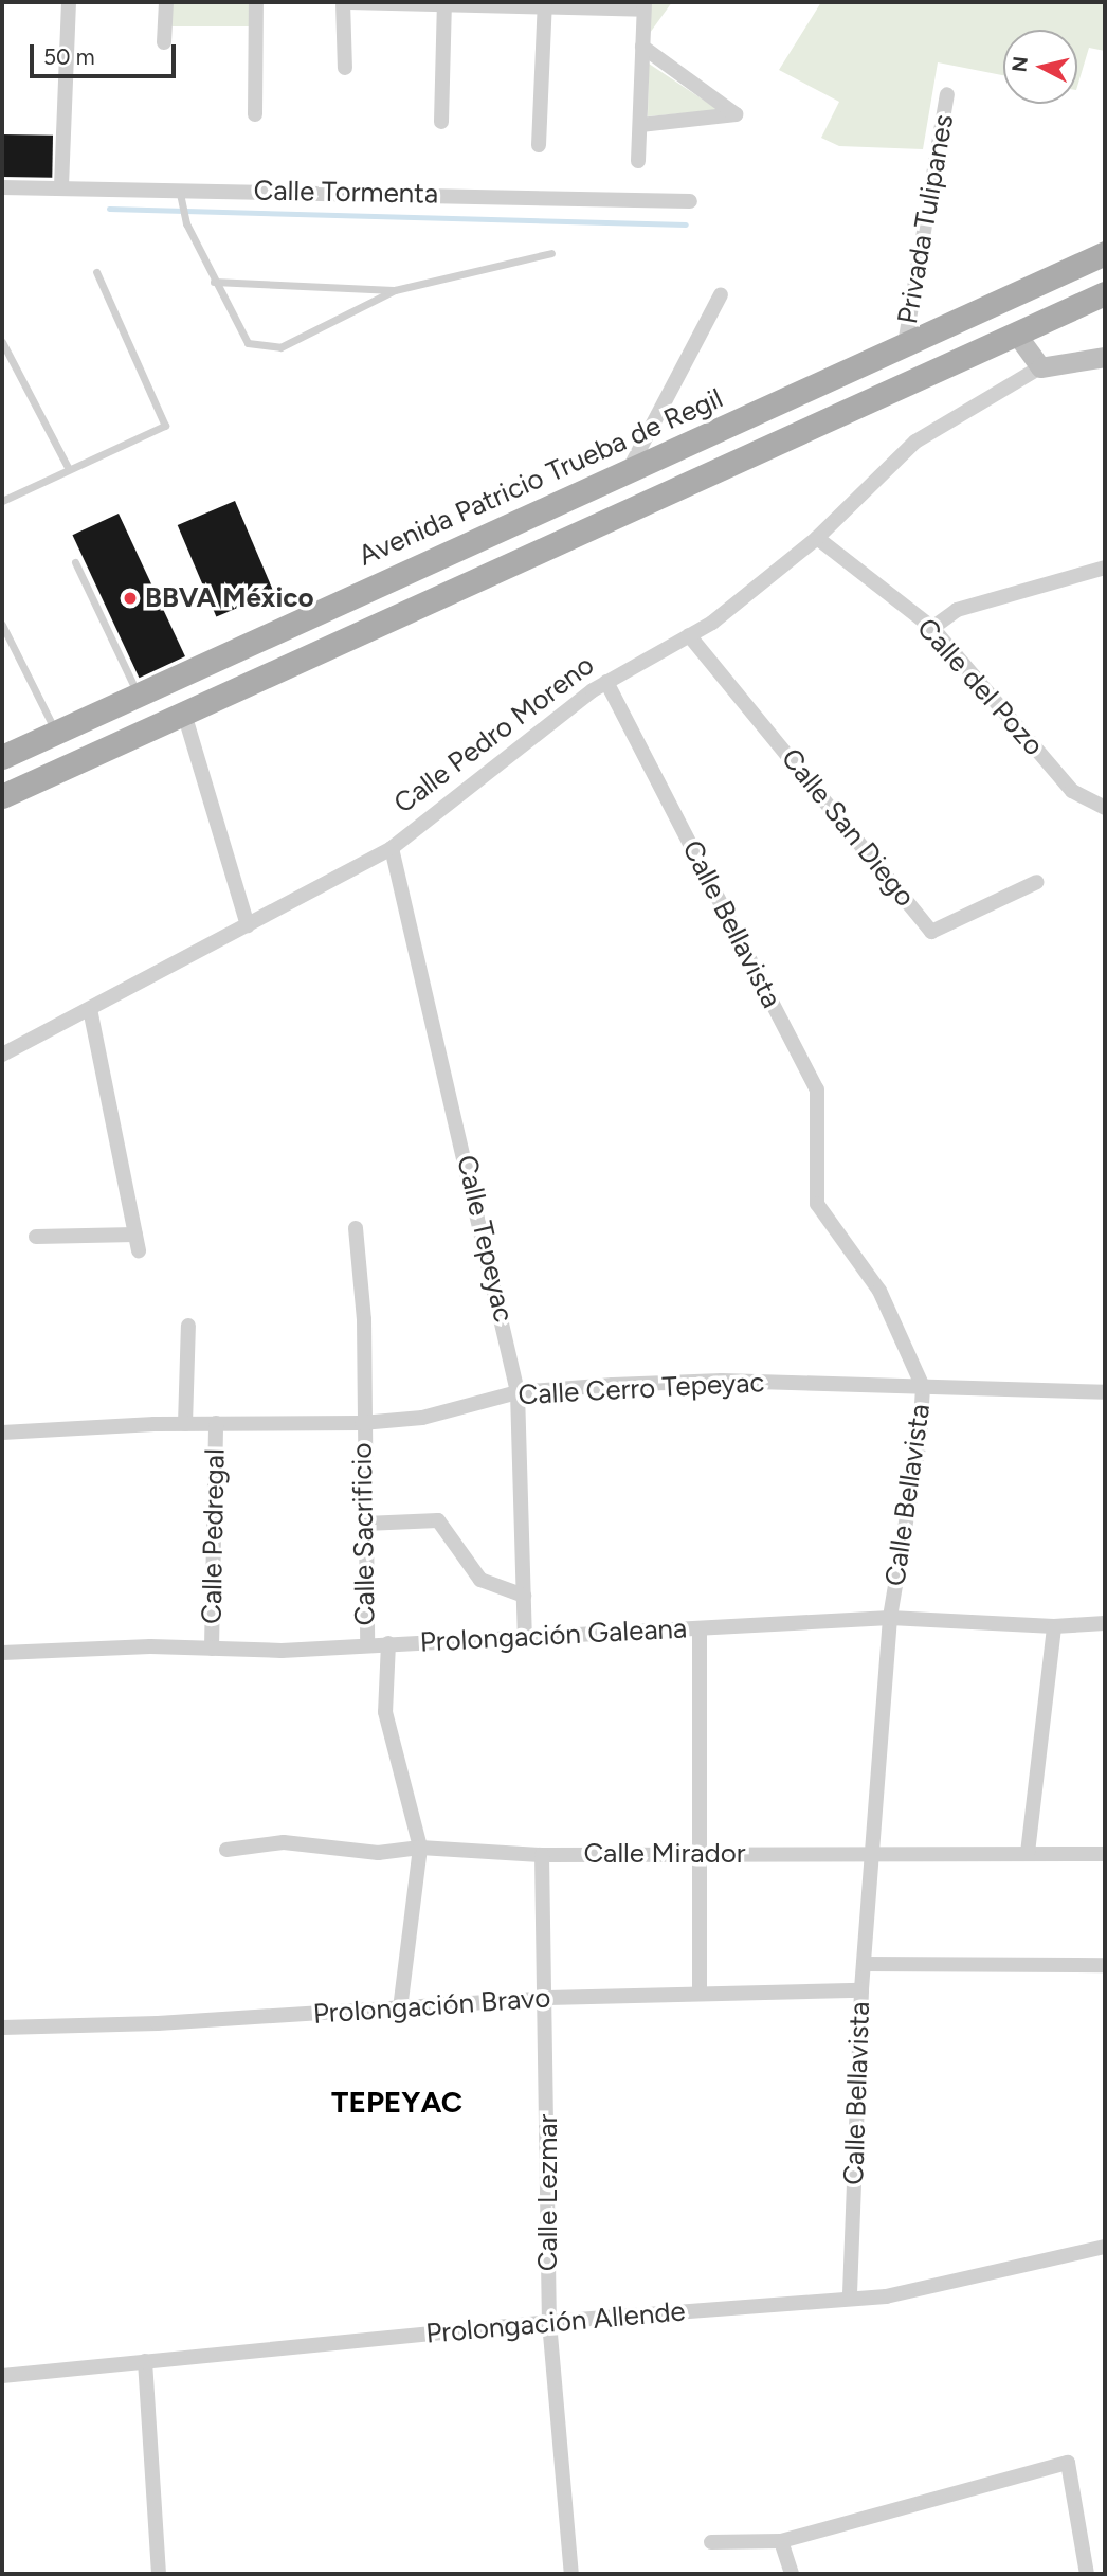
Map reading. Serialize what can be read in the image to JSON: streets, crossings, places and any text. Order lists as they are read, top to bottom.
{
  "streets": {
    "main road": ["Avenida Patricio Trueba de Regil"],
    "street": [
      "Calle Tormenta",
      "Privada Tulipanes",
      "Calle del Pozo",
      "Calle Pedro Moreno",
      "Calle San Diego",
      "Calle Bellavista",
      "Calle Tepeyac",
      "Calle Cerro Tepeyac",
      "Calle Sacrificio",
      "Calle Pedregal",
      "Prolongación Galeana",
      "Calle Mirador",
      "Prolongación Bravo",
      "Calle Lezmar",
      "Prolongación Allende"
    ]
  },
  "crossings": [
    ["Privada Tulipanes", "Avenida Patricio Trueba de Regil"],
    ["Calle del Pozo", "Calle Pedro Moreno"],
    ["Calle Pedro Moreno", "Calle San Diego"],
    ["Calle Pedro Moreno", "Calle Bellavista"],
    ["Calle Pedro Moreno", "Calle Tepeyac"],
    ["Calle Bellavista", "Calle Cerro Tepeyac"],
    ["Calle Bellavista", "Prolongación Galeana"],
    ["Calle Bellavista", "Calle Mirador"],
    ["Calle Bellavista", "Prolongación Bravo"],
    ["Calle Bellavista", "Prolongación Allende"],
    ["Calle Tepeyac", "Calle Cerro Tepeyac"],
    ["Calle Tepeyac", "Prolongación Galeana"],
    ["Calle Cerro Tepeyac", "Calle Sacrificio"],
    ["Calle Cerro Tepeyac", "Calle Pedregal"],
    ["Calle Sacrificio", "Prolongación Galeana"],
    ["Calle Sacrificio", "Calle Mirador"],
    ["Calle Sacrificio", "Prolongación Bravo"],
    ["Calle Pedregal", "Prolongación Galeana"],
    ["Calle Mirador", "Calle Lezmar"],
    ["Prolongación Bravo", "Calle Lezmar"],
    ["Calle Lezmar", "Prolongación Allende"]
  ],
  "districts": ["TEPEYAC"],
  "places": ["BBVA México"],
  "scale_bar": "50 m",
  "north": "left"
}
